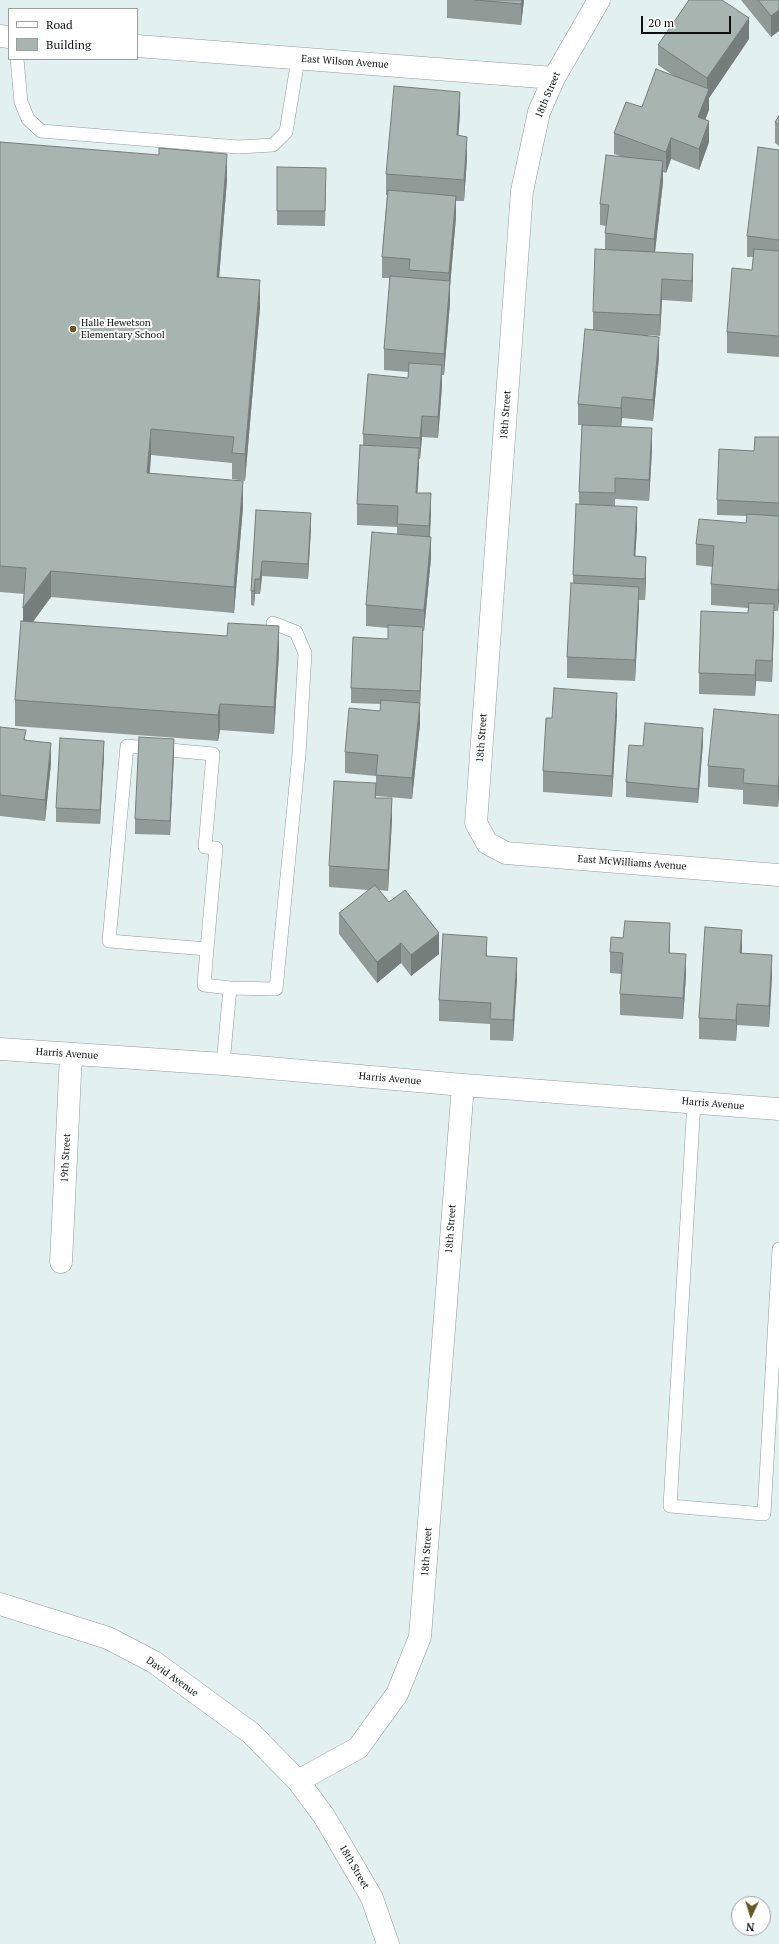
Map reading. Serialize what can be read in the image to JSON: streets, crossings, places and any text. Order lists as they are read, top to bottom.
{
  "streets": {
    "street": [
      "East Wilson Avenue",
      "18th Street",
      "East McWilliams Avenue",
      "Harris Avenue",
      "19th Street",
      "David Avenue"
    ]
  },
  "crossings": [
    ["East Wilson Avenue", "18th Street"],
    ["18th Street", "East McWilliams Avenue"],
    ["18th Street", "Harris Avenue"],
    ["18th Street", "David Avenue"],
    ["Harris Avenue", "19th Street"]
  ],
  "places": ["Halle Hewetson Elementary School"],
  "legend": ["Road", "Building"],
  "scale_bar": "20 m",
  "north": "bottom"
}
